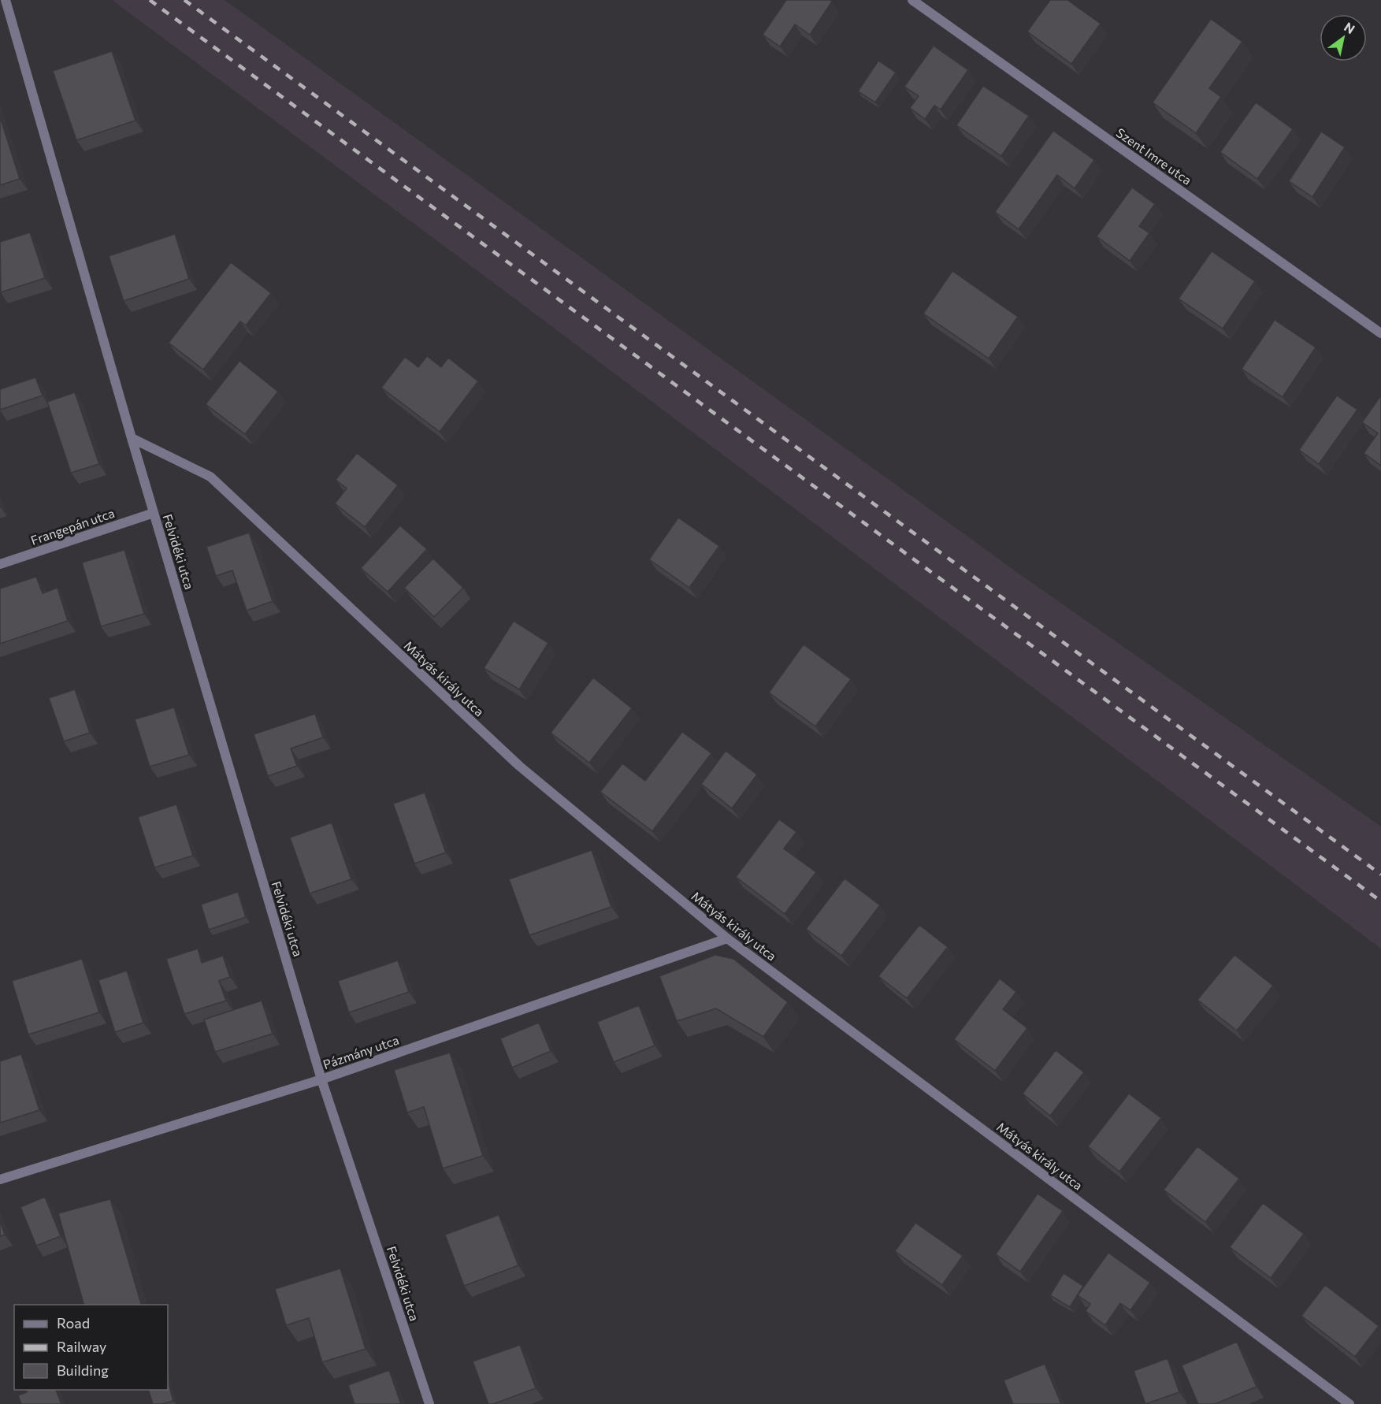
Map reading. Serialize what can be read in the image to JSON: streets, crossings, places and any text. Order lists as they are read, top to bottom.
{
  "streets": {
    "street": [
      "Szent Imre utca",
      "Frangepán utca",
      "Felvidéki utca",
      "Mátyás király utca",
      "Pázmány utca"
    ]
  },
  "crossings": [
    ["Frangepán utca", "Felvidéki utca"],
    ["Felvidéki utca", "Mátyás király utca"],
    ["Felvidéki utca", "Pázmány utca"],
    ["Mátyás király utca", "Pázmány utca"]
  ],
  "legend": ["Road", "Railway", "Building"],
  "north": "top right"
}
